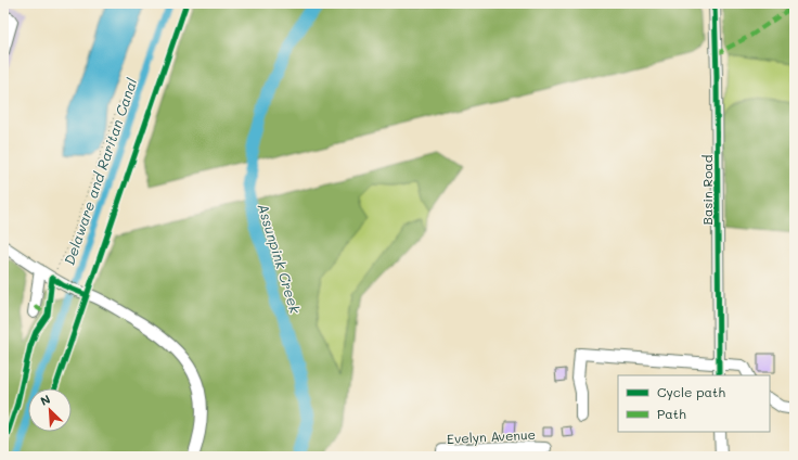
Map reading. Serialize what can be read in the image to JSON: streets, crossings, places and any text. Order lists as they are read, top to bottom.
{
  "streets": {
    "street": ["Basin Road", "Evelyn Avenue"]
  },
  "water": ["Delaware and Raritan Canal", "Assunpink Creek"],
  "legend": ["Cycle path", "Path"],
  "north": "top left"
}
